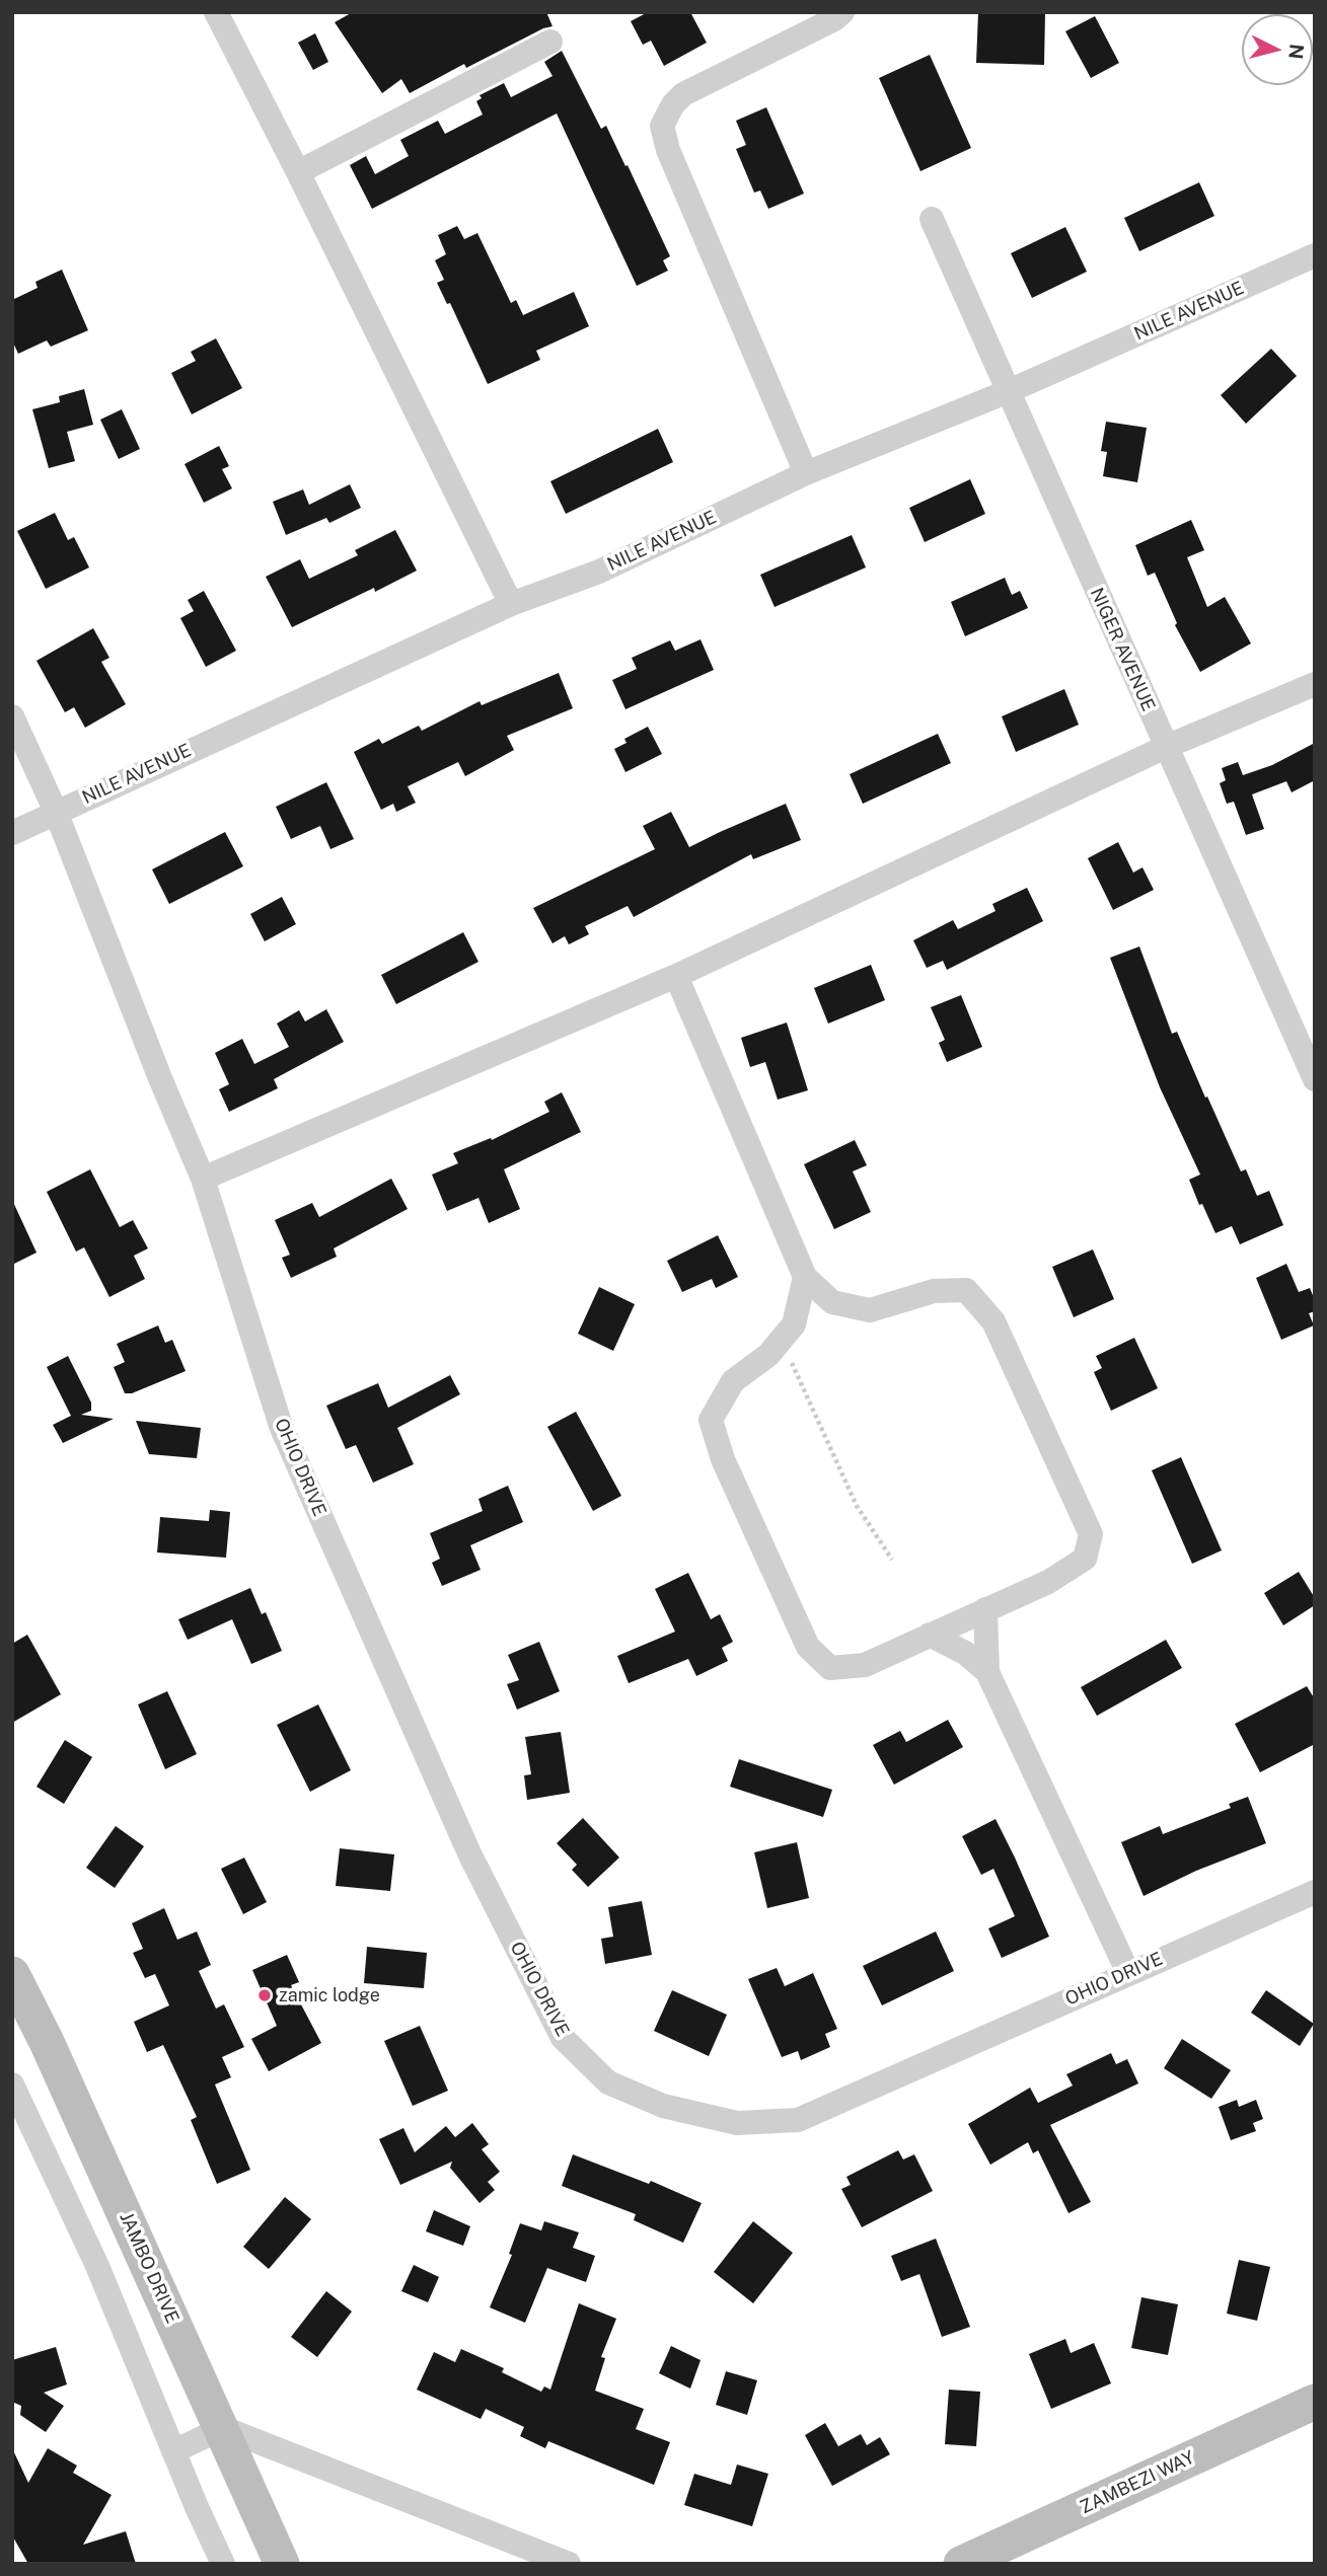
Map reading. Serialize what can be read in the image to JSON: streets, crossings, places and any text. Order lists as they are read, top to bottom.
{
  "streets": {
    "main road": ["JAMBO DRIVE", "ZAMBEZI WAY"],
    "street": ["NILE AVENUE", "NIGER AVENUE", "OHIO DRIVE"]
  },
  "crossings": [
    ["NILE AVENUE", "NIGER AVENUE"],
    ["NILE AVENUE", "OHIO DRIVE"]
  ],
  "places": ["zamic lodge"],
  "north": "right"
}
